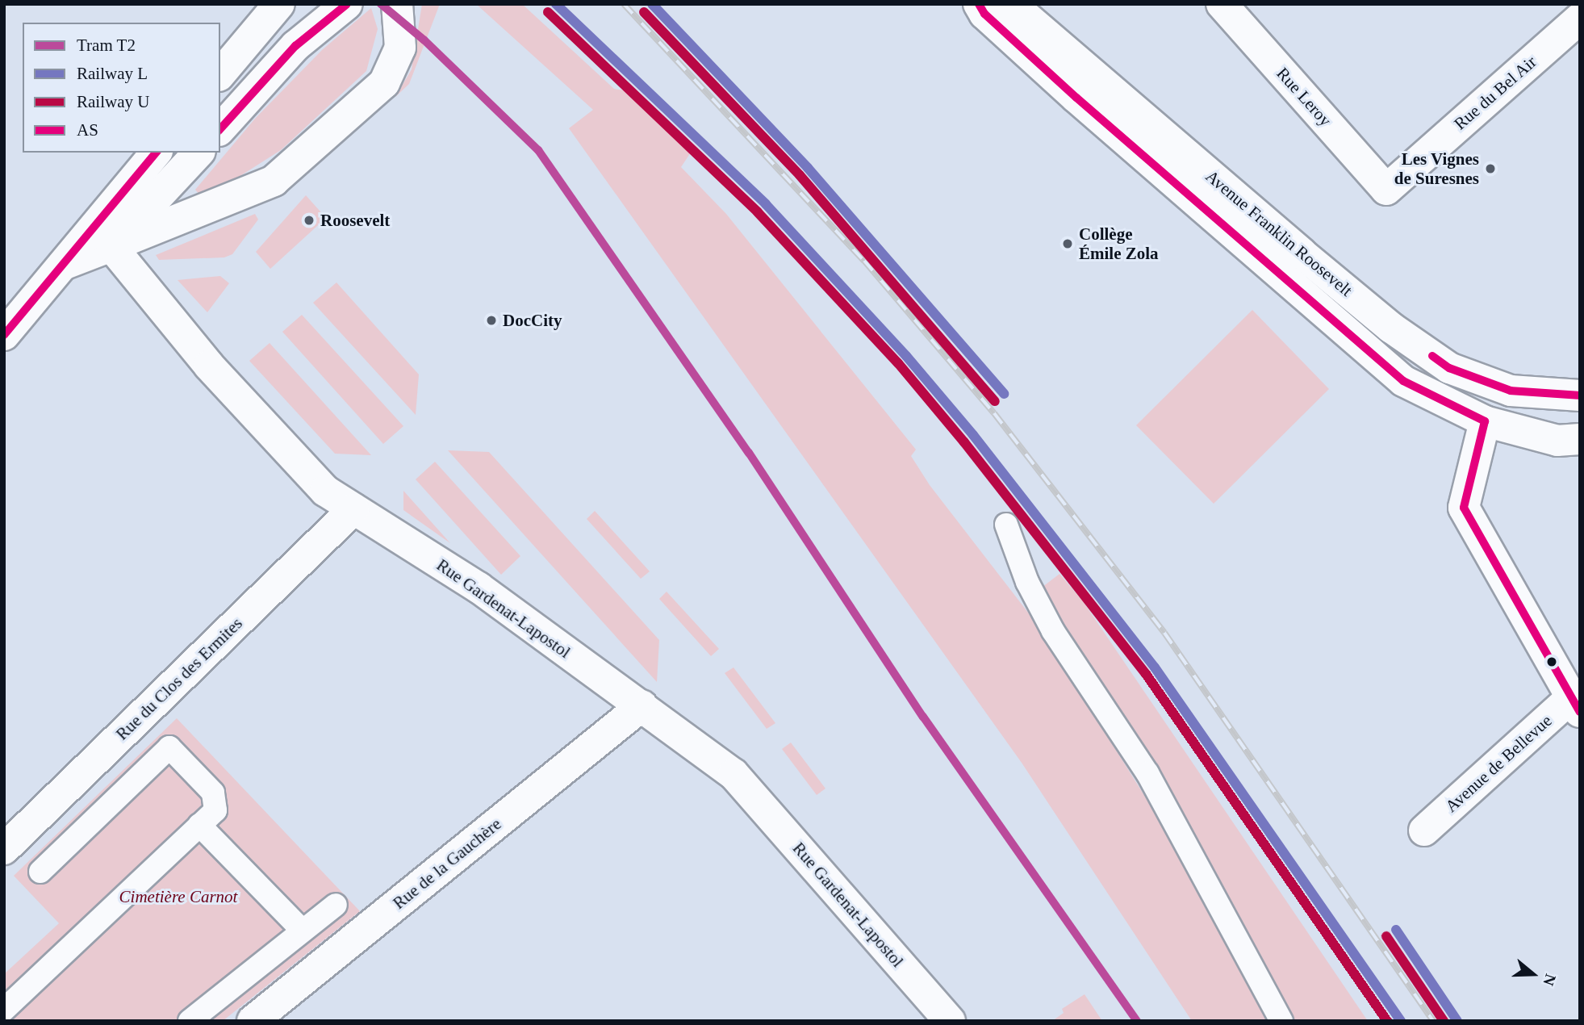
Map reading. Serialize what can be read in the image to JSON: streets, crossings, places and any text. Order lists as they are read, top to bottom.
{
  "streets": {
    "street": [
      "Rue du Bel Air",
      "Rue Leroy",
      "Avenue Franklin Roosevelt",
      "Rue Gardenat-Lapostol",
      "Rue du Clos des Ermites",
      "Avenue de Bellevue",
      "Rue de la Gauchère"
    ]
  },
  "crossings": [
    ["Rue du Bel Air", "Rue Leroy"],
    ["Rue Gardenat-Lapostol", "Rue du Clos des Ermites"],
    ["Rue Gardenat-Lapostol", "Rue de la Gauchère"]
  ],
  "parks": ["Cimetière Carnot"],
  "places": [
    "Les Vignes de Suresnes",
    "Roosevelt",
    "Collège Émile Zola",
    "DocCity"
  ],
  "lines": [
    "tram line T2",
    "rail line L",
    "transit line AS",
    "rail line U"
  ],
  "legend": [
    "Tram T2",
    "Railway L",
    "Railway U",
    "AS"
  ],
  "north": "right"
}
